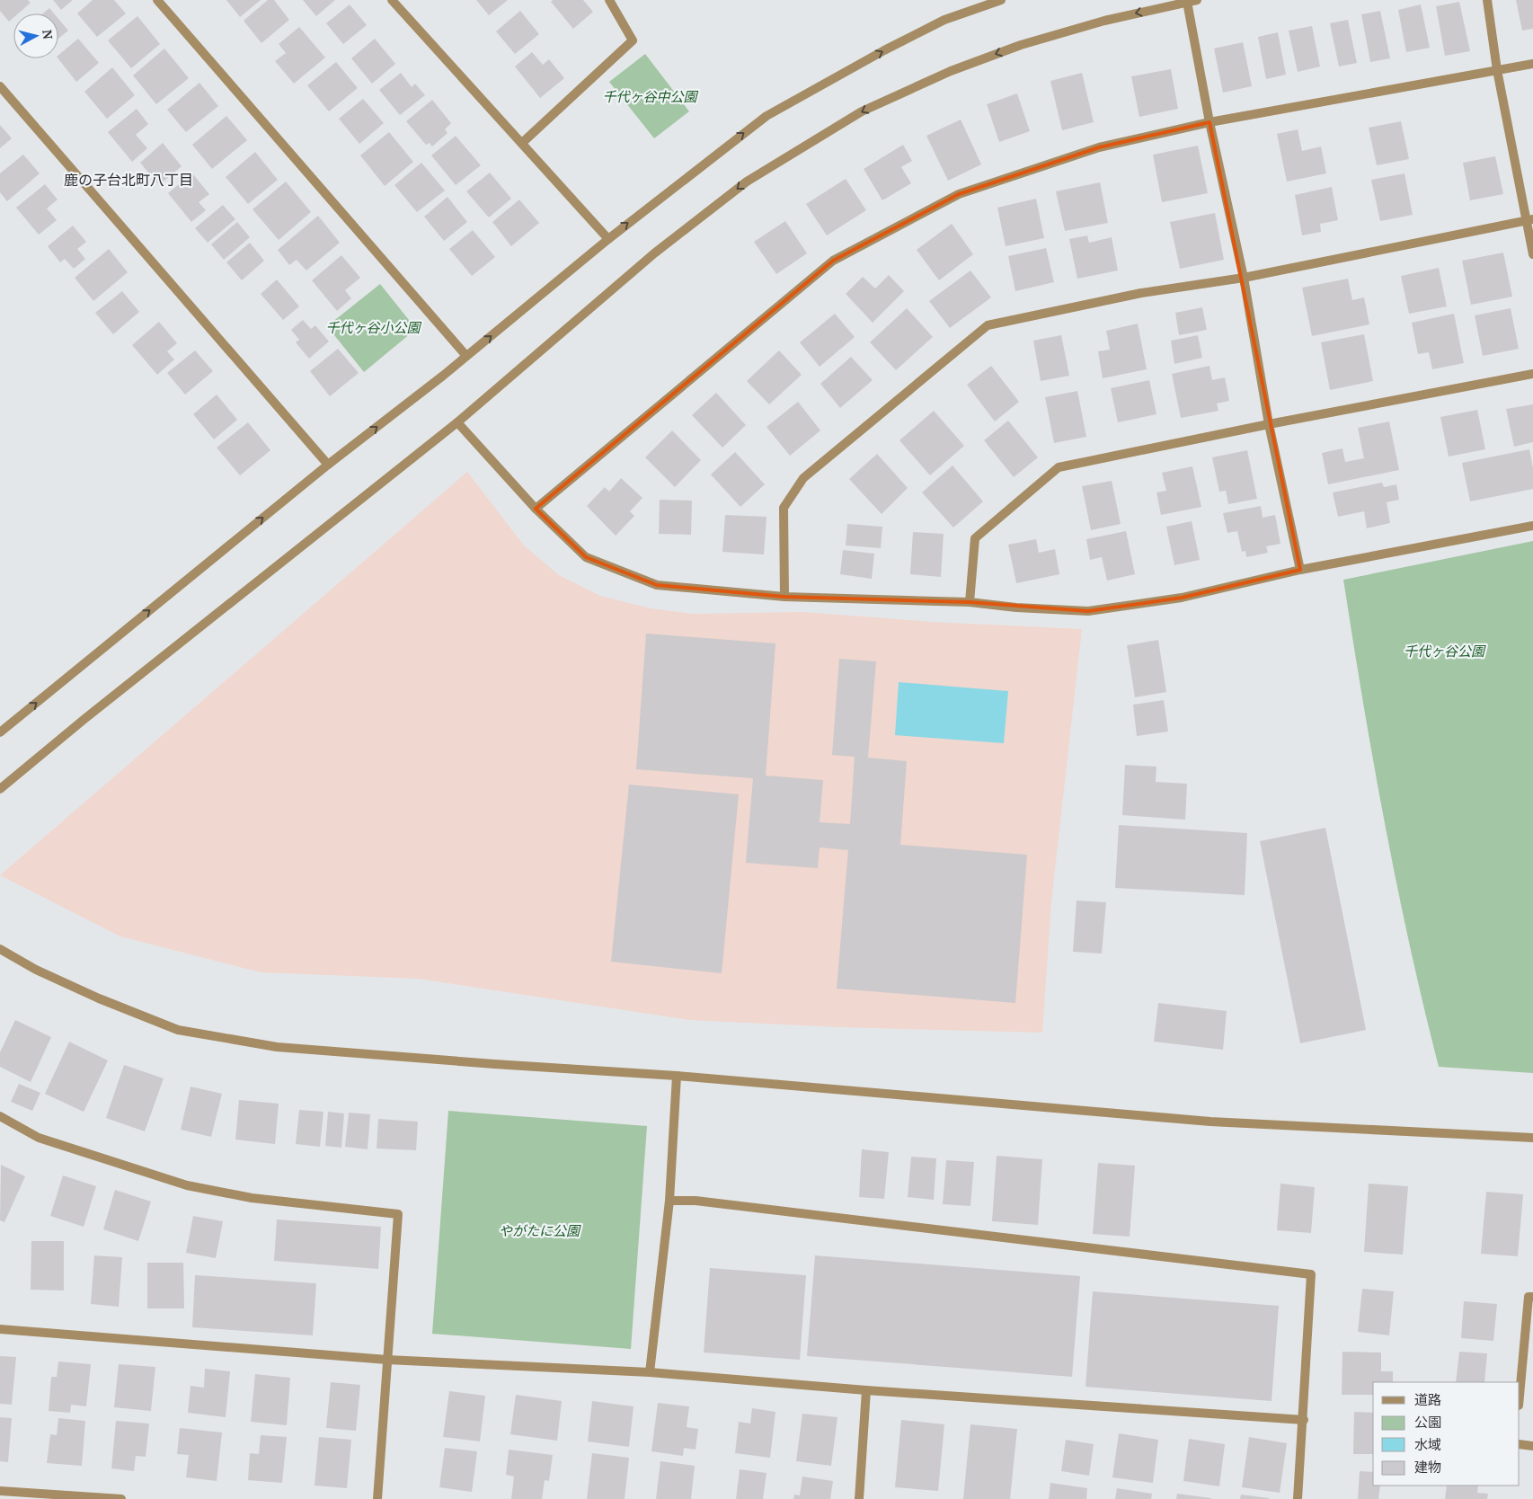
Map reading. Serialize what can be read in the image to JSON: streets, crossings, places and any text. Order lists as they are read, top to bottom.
{
  "districts": ["鹿の子台北町八丁目"],
  "parks": [
    "千代ヶ谷中公園",
    "千代ヶ谷小公園",
    "千代ヶ谷公園",
    "やがたに公園"
  ],
  "legend": [
    "道路",
    "公園",
    "水域",
    "建物"
  ],
  "north": "right"
}
